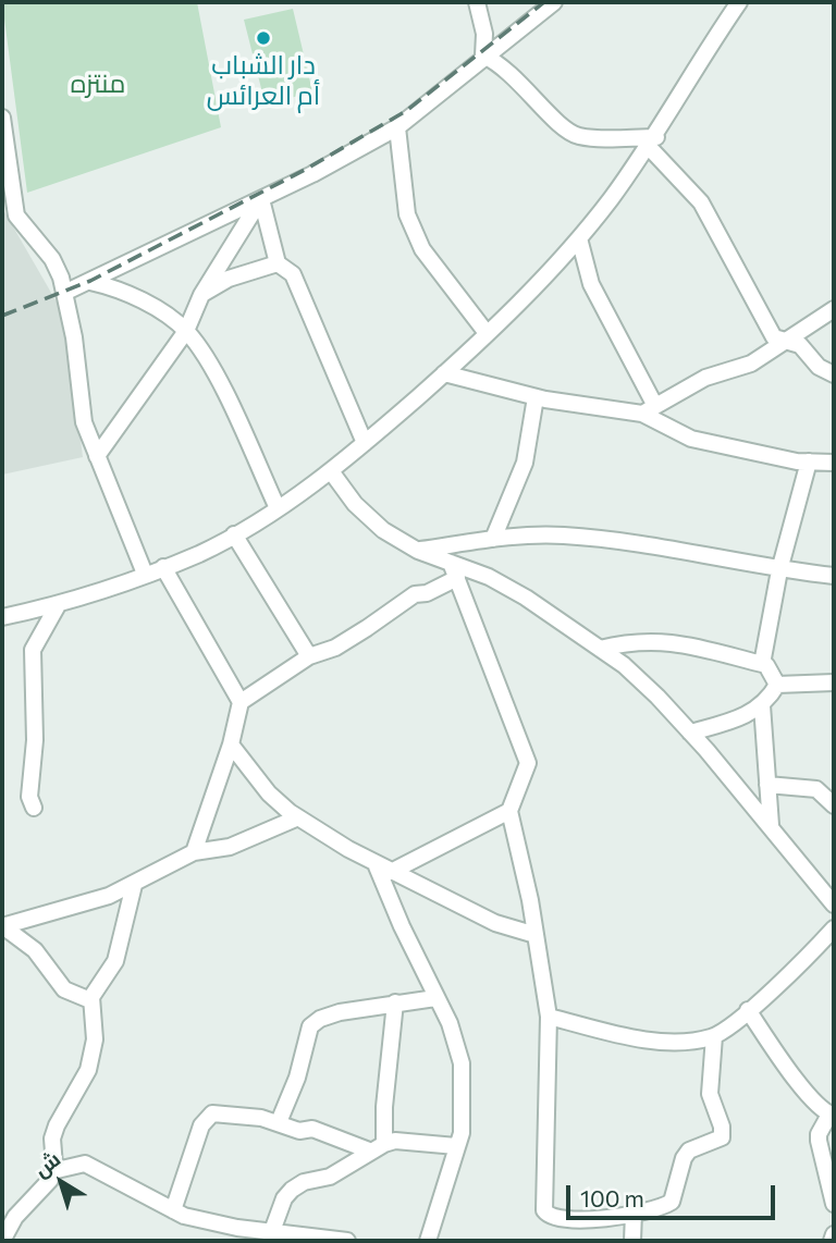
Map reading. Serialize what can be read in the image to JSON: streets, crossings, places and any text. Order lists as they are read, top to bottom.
{
  "parks": ["منتزه"],
  "places": ["دار الشباب أم العرائس"],
  "scale_bar": "100 m",
  "north": "top left"
}
